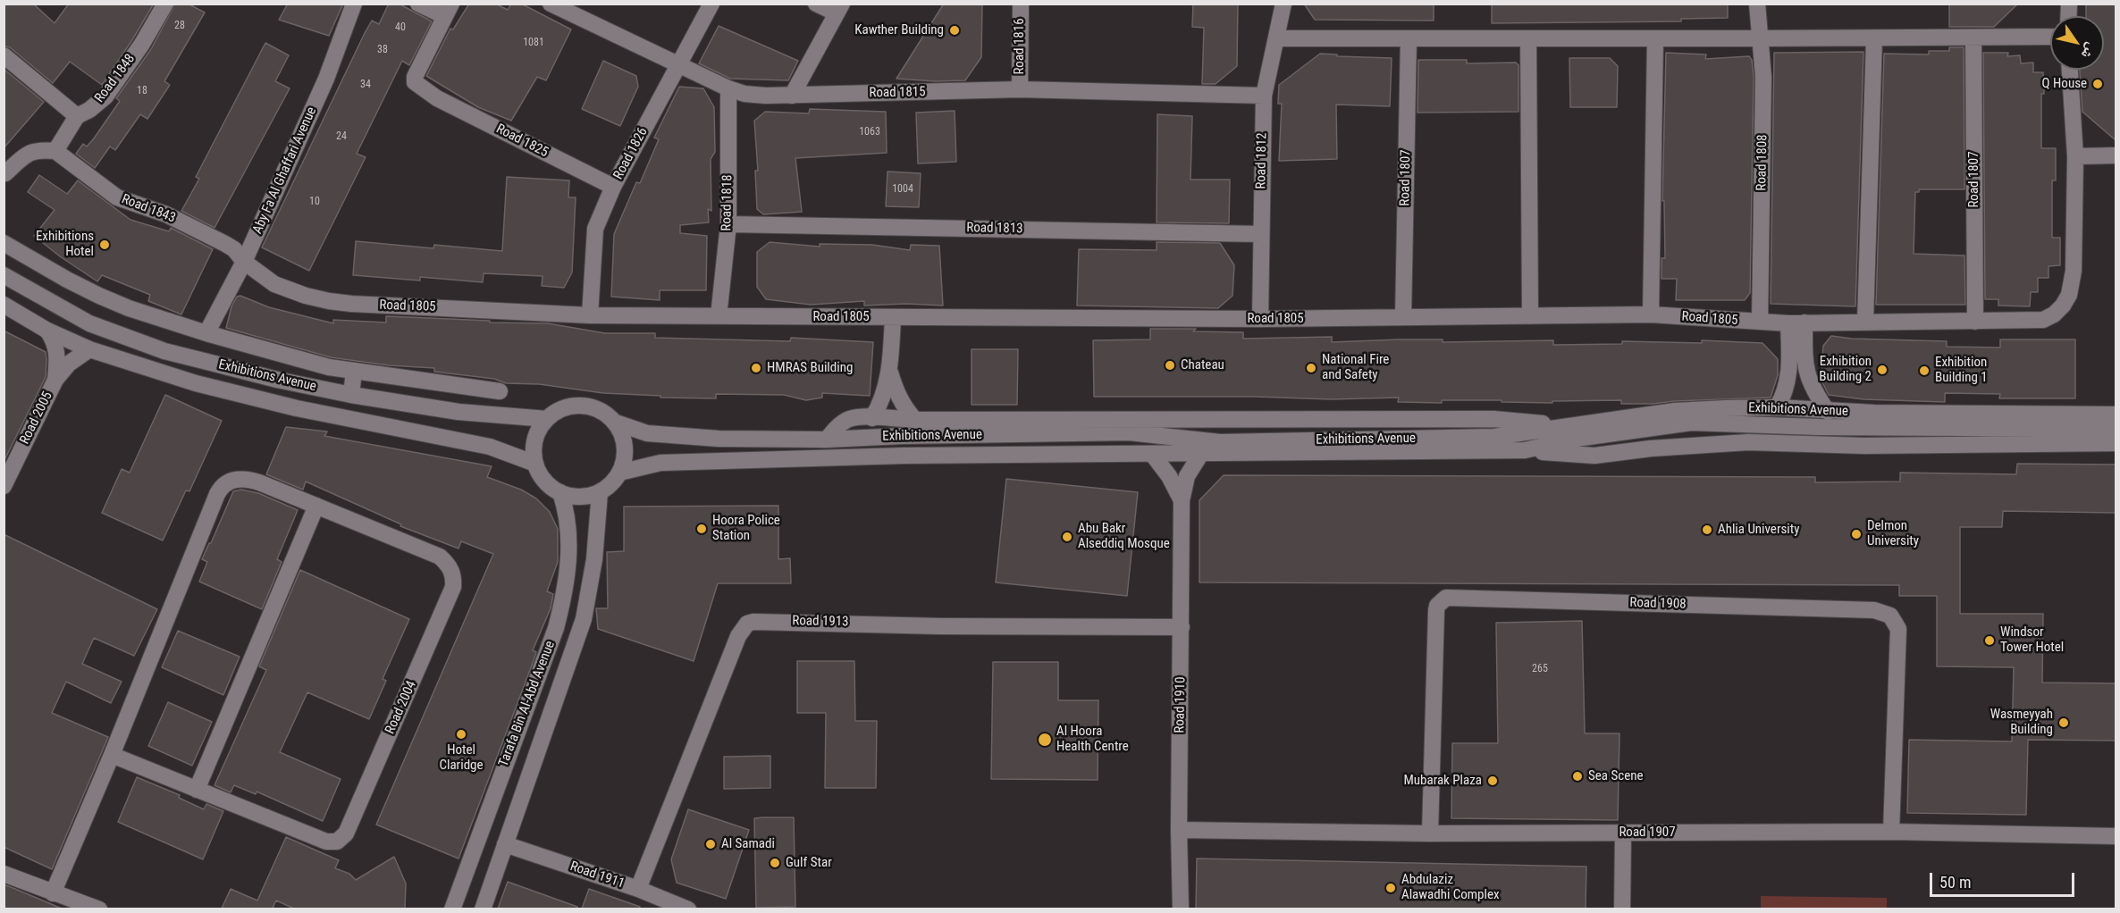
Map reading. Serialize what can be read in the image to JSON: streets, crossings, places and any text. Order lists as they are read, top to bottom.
{
  "streets": {
    "street": [
      "Road 1816",
      "Road 1848",
      "Road 1815",
      "Road 1825",
      "Road 1826",
      "Road 1812",
      "Road 1808",
      "Aby Fa Al Ghaffari Avenue",
      "Road 1807",
      "Road 1818",
      "Road 1843",
      "Road 1813",
      "Road 1805",
      "Exhibitions Avenue",
      "Road 2005",
      "Road 1908",
      "Road 1913",
      "Tarafa Bin Al-Abd Avenue",
      "Road 1910",
      "Road 2004",
      "Road 1907",
      "Road 1911"
    ]
  },
  "crossings": [
    ["Road 1816", "Road 1815"],
    ["Road 1848", "Road 1843"],
    ["Road 1815", "Road 1826"],
    ["Road 1815", "Road 1812"],
    ["Road 1815", "Road 1818"],
    ["Road 1825", "Road 1826"],
    ["Road 1826", "Road 1805"],
    ["Road 1812", "Road 1813"],
    ["Road 1812", "Road 1805"],
    ["Road 1808", "Road 1805"],
    ["Aby Fa Al Ghaffari Avenue", "Road 1843"],
    ["Aby Fa Al Ghaffari Avenue", "Road 1805"],
    ["Road 1807", "Road 1805"],
    ["Road 1818", "Road 1813"],
    ["Road 1818", "Road 1805"],
    ["Road 1843", "Road 1805"],
    ["Exhibitions Avenue", "Road 2005"],
    ["Exhibitions Avenue", "Tarafa Bin Al-Abd Avenue"],
    ["Exhibitions Avenue", "Road 1910"],
    ["Road 1908", "Road 1907"],
    ["Road 1913", "Road 1910"],
    ["Road 1913", "Road 1911"],
    ["Tarafa Bin Al-Abd Avenue", "Road 1911"],
    ["Road 1910", "Road 1907"]
  ],
  "places": [
    "Kawther Building",
    "Q House",
    "Exhibitions Hotel",
    "Chateau",
    "HMRAS Building",
    "National Fire and Safety",
    "Exhibition Building 2",
    "Exhibition Building 1",
    "Hoora Police Station",
    "Ahlia University",
    "Delmon University",
    "Abu Bakr Alseddiq Mosque",
    "Windsor Tower Hotel",
    "Wasmeyyah Building",
    "Hotel Claridge",
    "Al Hoora Health Centre",
    "Sea Scene",
    "Mubarak Plaza",
    "Al Samadi",
    "Gulf Star",
    "Abdulaziz Alawadhi Complex"
  ],
  "house_numbers": [
    "28",
    "40",
    "1081",
    "38",
    "34",
    "18",
    "1063",
    "24",
    "1004",
    "10",
    "265"
  ],
  "scale_bar": "50 m",
  "north": "bottom right"
}
